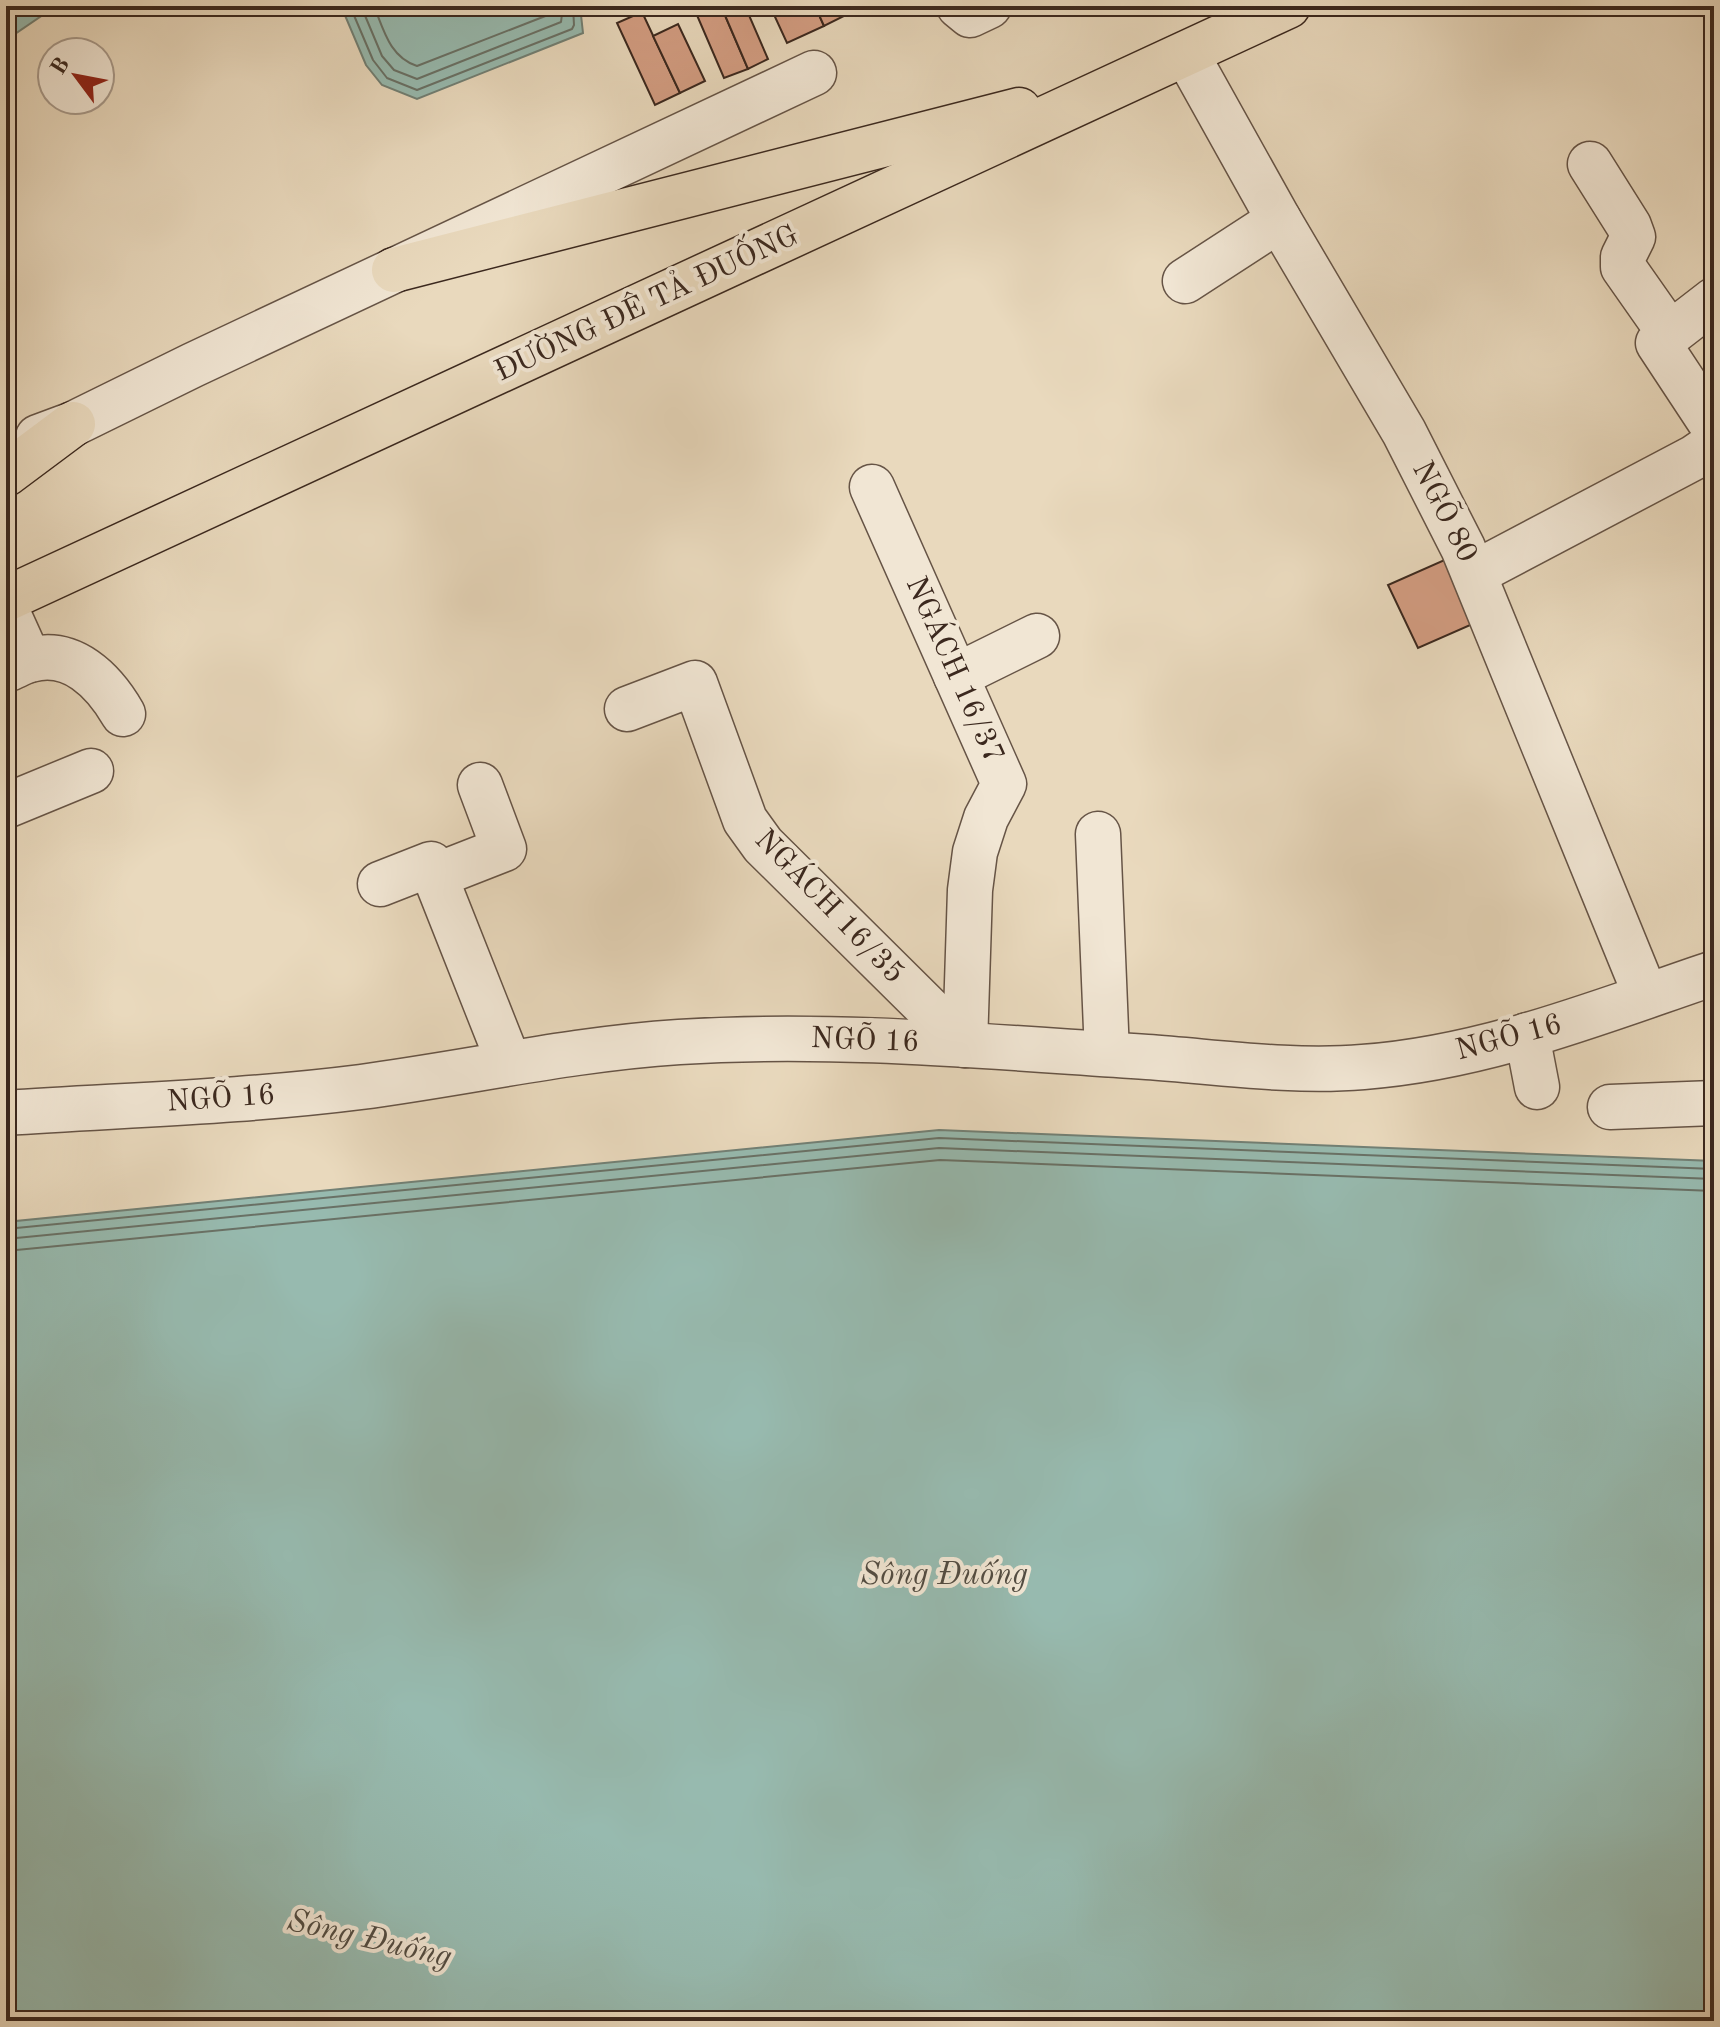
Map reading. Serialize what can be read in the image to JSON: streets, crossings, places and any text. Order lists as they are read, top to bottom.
{
  "streets": {
    "main road": ["ĐƯỜNG ĐÊ TẢ ĐUỐNG"],
    "street": [
      "NGÕ 80",
      "NGÁCH 16/37",
      "NGÁCH 16/35",
      "NGÕ 16"
    ]
  },
  "crossings": [
    ["ĐƯỜNG ĐÊ TẢ ĐUỐNG", "NGÕ 80"],
    ["NGÕ 80", "NGÕ 16"],
    ["NGÁCH 16/37", "NGÁCH 16/35"],
    ["NGÁCH 16/37", "NGÕ 16"],
    ["NGÁCH 16/35", "NGÕ 16"]
  ],
  "water": ["Sông Đuống"],
  "north": "top left"
}
